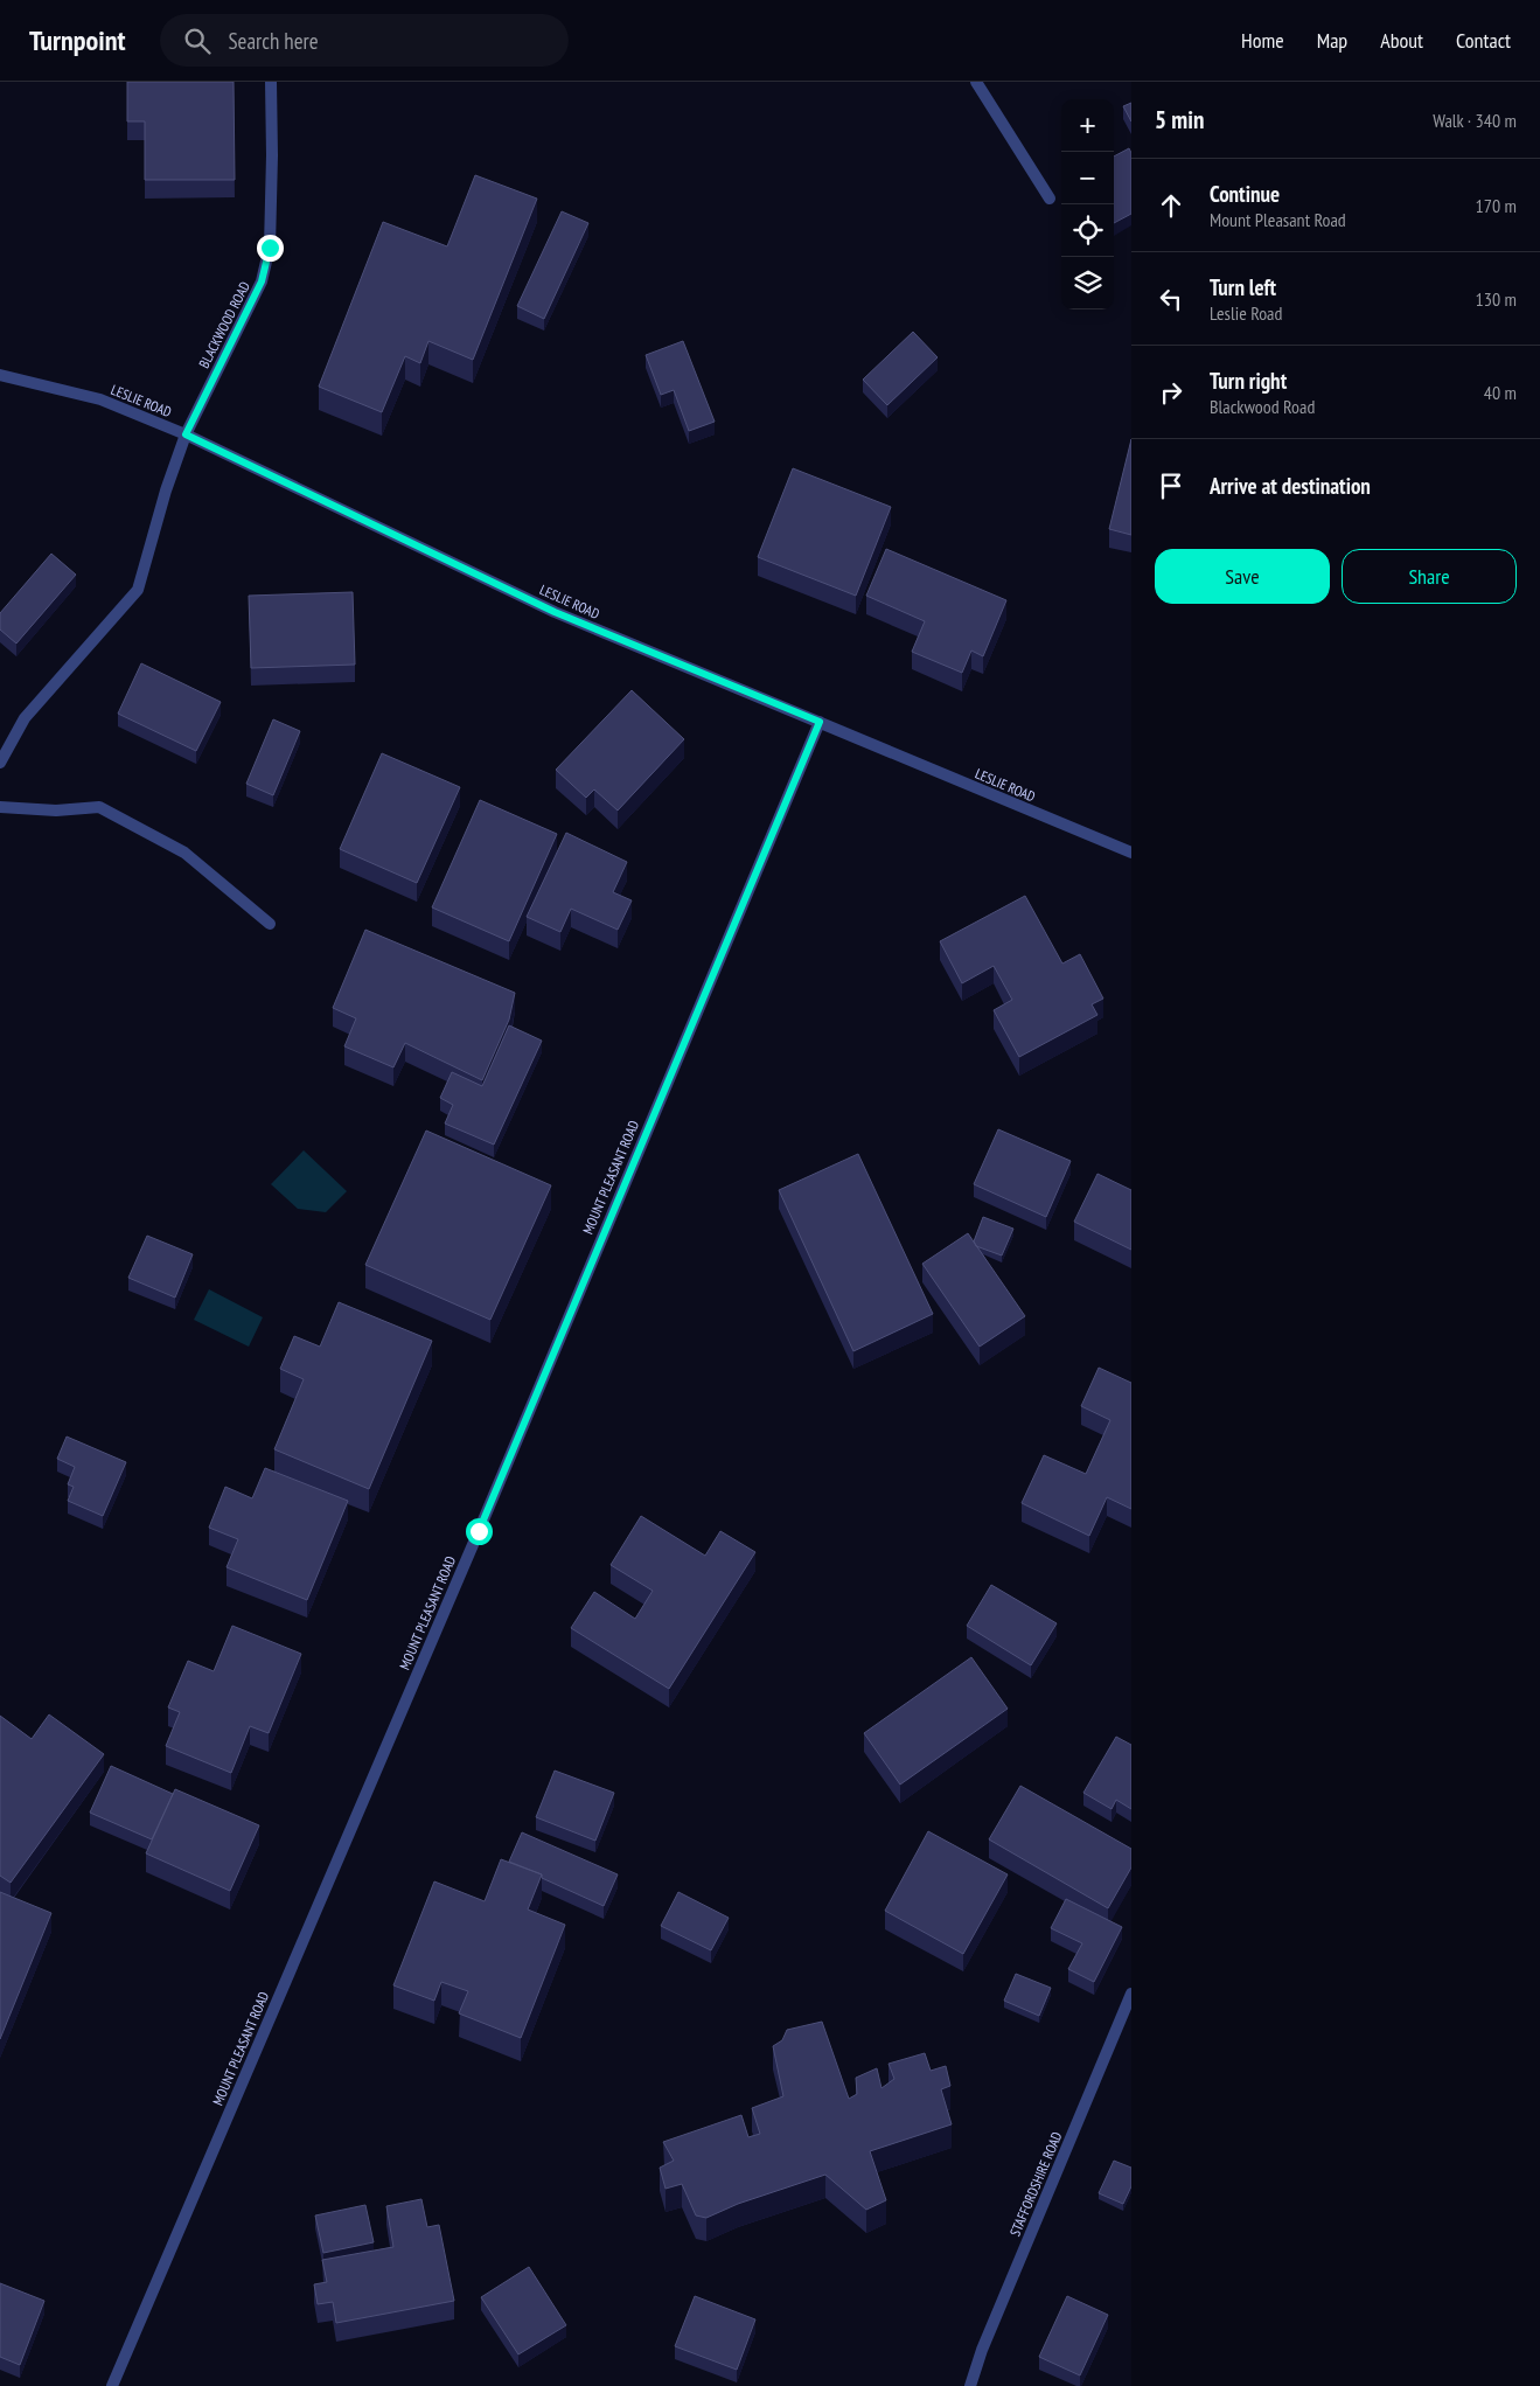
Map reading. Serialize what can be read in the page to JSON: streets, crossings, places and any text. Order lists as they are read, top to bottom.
{
  "streets": {
    "street": [
      "BLACKWOOD ROAD",
      "LESLIE ROAD",
      "MOUNT PLEASANT ROAD",
      "STAFFORDSHIRE ROAD"
    ]
  },
  "crossings": [
    ["BLACKWOOD ROAD", "LESLIE ROAD"],
    ["LESLIE ROAD", "MOUNT PLEASANT ROAD"]
  ],
  "page": {
    "header": "Turnpoint",
    "search": "Search here",
    "nav": [
      "Home",
      "Map",
      "About",
      "Contact"
    ],
    "heading": ["5 min", "Walk · 340 m"],
    "map_buttons": ["+", "−"],
    "list": [
      ["Continue", "Mount Pleasant Road", "170 m"],
      ["Turn left", "Leslie Road", "130 m"],
      ["Turn right", "Blackwood Road", "40 m"],
      "Arrive at destination"
    ],
    "buttons": ["Save", "Share"]
  }
}
